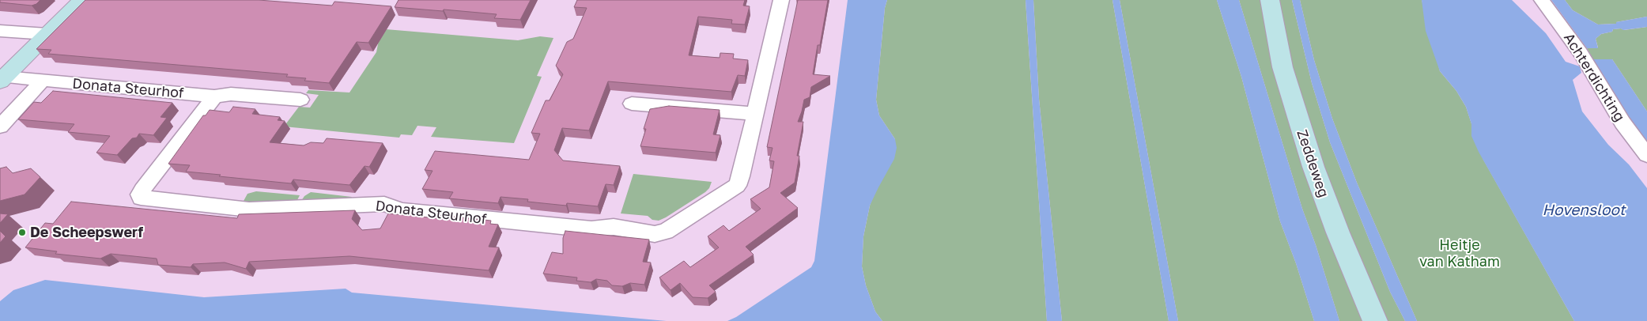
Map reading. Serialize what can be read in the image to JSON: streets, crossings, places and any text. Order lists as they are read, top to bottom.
{
  "streets": {
    "main road": ["Zeddeweg"],
    "street": ["Achterdichting", "Donata Steurhof"]
  },
  "water": ["Hovensloot"],
  "parks": ["Heitje van Katham"],
  "places": ["De Scheepswerf"]
}
